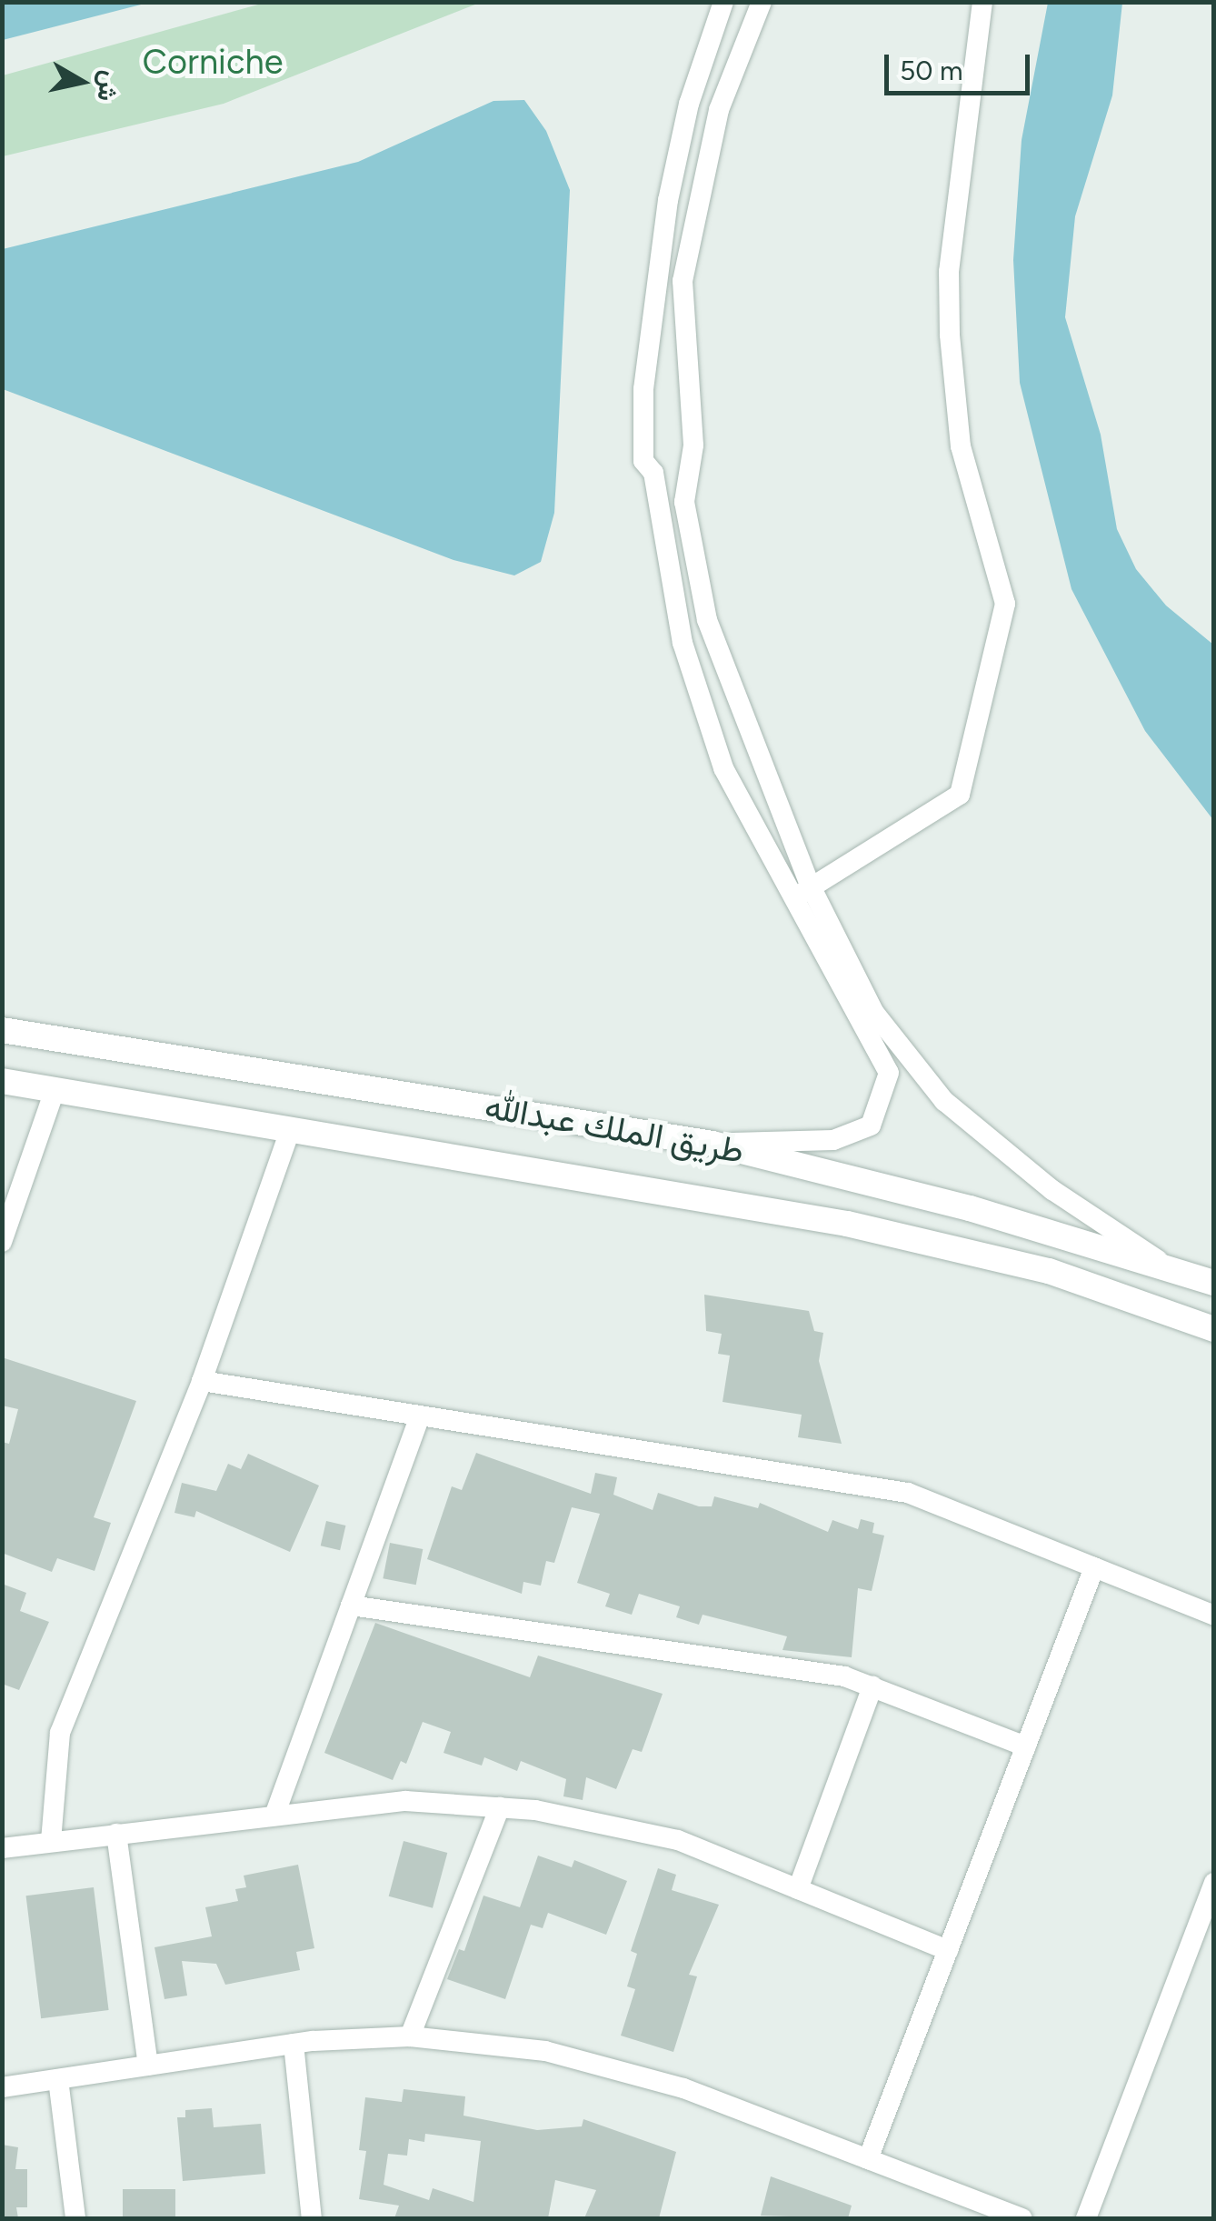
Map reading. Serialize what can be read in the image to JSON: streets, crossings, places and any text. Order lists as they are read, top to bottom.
{
  "streets": {
    "street": ["طريق الملك عبدالله"]
  },
  "parks": ["Corniche"],
  "scale_bar": "50 m",
  "north": "right"
}
